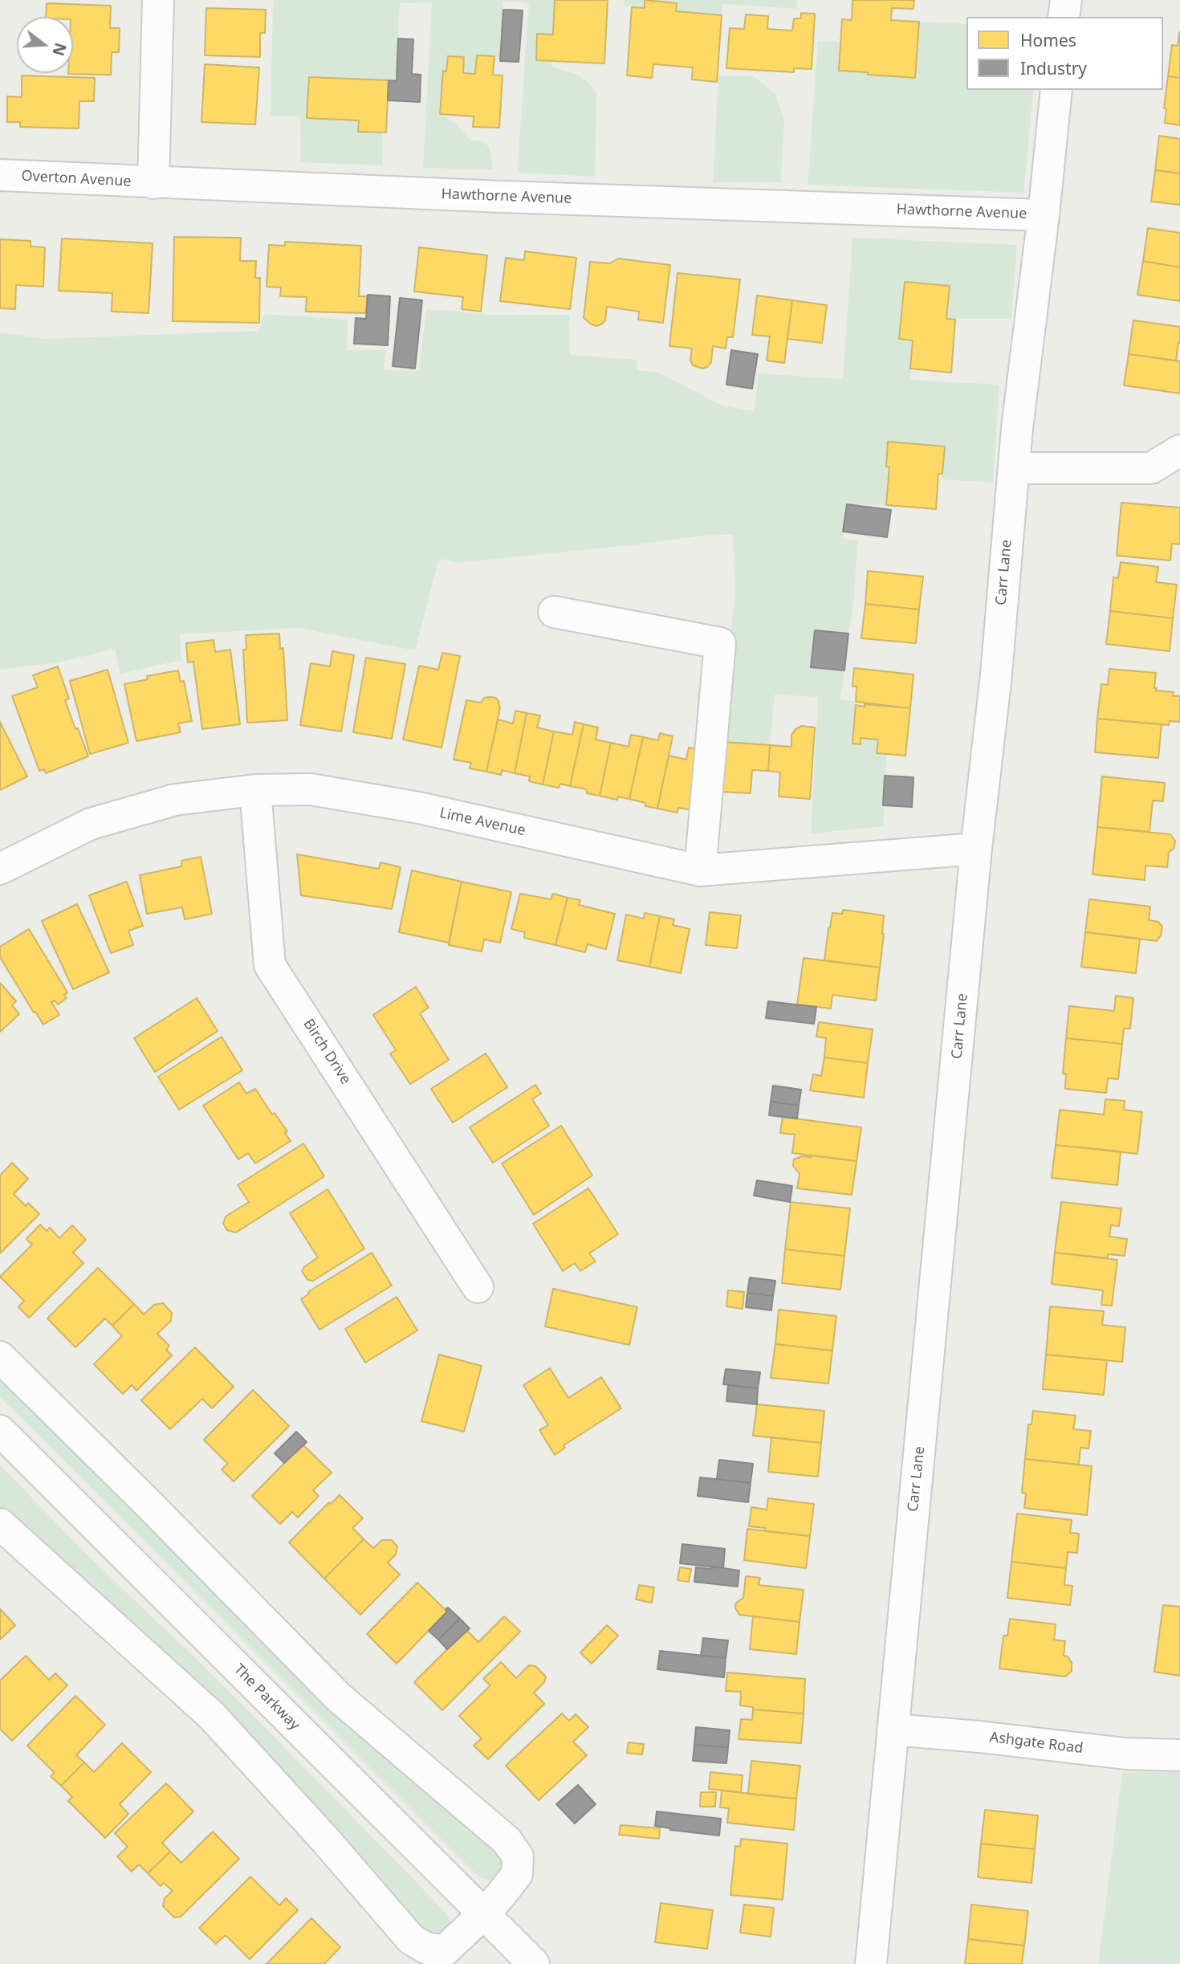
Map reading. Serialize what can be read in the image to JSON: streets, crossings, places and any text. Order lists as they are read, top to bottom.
{
  "streets": {
    "street": [
      "Overton Avenue",
      "Hawthorne Avenue",
      "Carr Lane",
      "Lime Avenue",
      "Birch Drive",
      "The Parkway",
      "Ashgate Road"
    ]
  },
  "crossings": [
    ["Overton Avenue", "Hawthorne Avenue"],
    ["Hawthorne Avenue", "Carr Lane"],
    ["Carr Lane", "Lime Avenue"],
    ["Carr Lane", "Ashgate Road"],
    ["Lime Avenue", "Birch Drive"]
  ],
  "legend": ["Homes", "Industry"],
  "north": "right"
}
